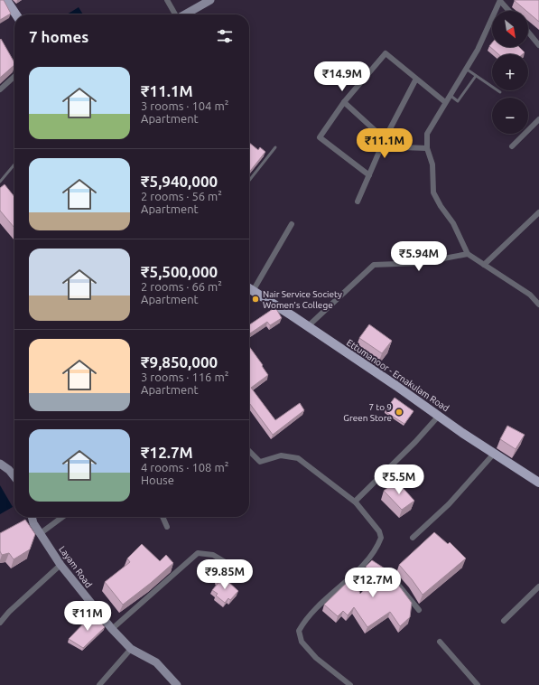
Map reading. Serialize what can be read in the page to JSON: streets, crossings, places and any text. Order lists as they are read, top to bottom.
{
  "streets": {
    "main road": ["Ettumanoor - Ernakulam Road"],
    "street": ["Layam Road"]
  },
  "places": ["Nair Service Society Women's College", "7 to 9 Green Store"],
  "north": "bottom right",
  "page": {
    "map_buttons": ["+", "−"],
    "heading": "7 homes",
    "list": [
      {
        "name": "₹11.1M",
        "note": "3 rooms · 104 m² · Apartment"
      },
      {
        "name": "₹5,940,000",
        "note": "2 rooms · 56 m² · Apartment"
      },
      {
        "name": "₹5,500,000",
        "note": "2 rooms · 66 m² · Apartment"
      },
      {
        "name": "₹9,850,000",
        "note": "3 rooms · 116 m² · Apartment"
      },
      {
        "name": "₹12.7M",
        "note": "4 rooms · 108 m² · House"
      }
    ],
    "price": [
      "₹14.9M",
      "₹11.1M",
      "₹5.94M",
      "₹5.5M",
      "₹9.85M",
      "₹12.7M",
      "₹11M"
    ]
  }
}
